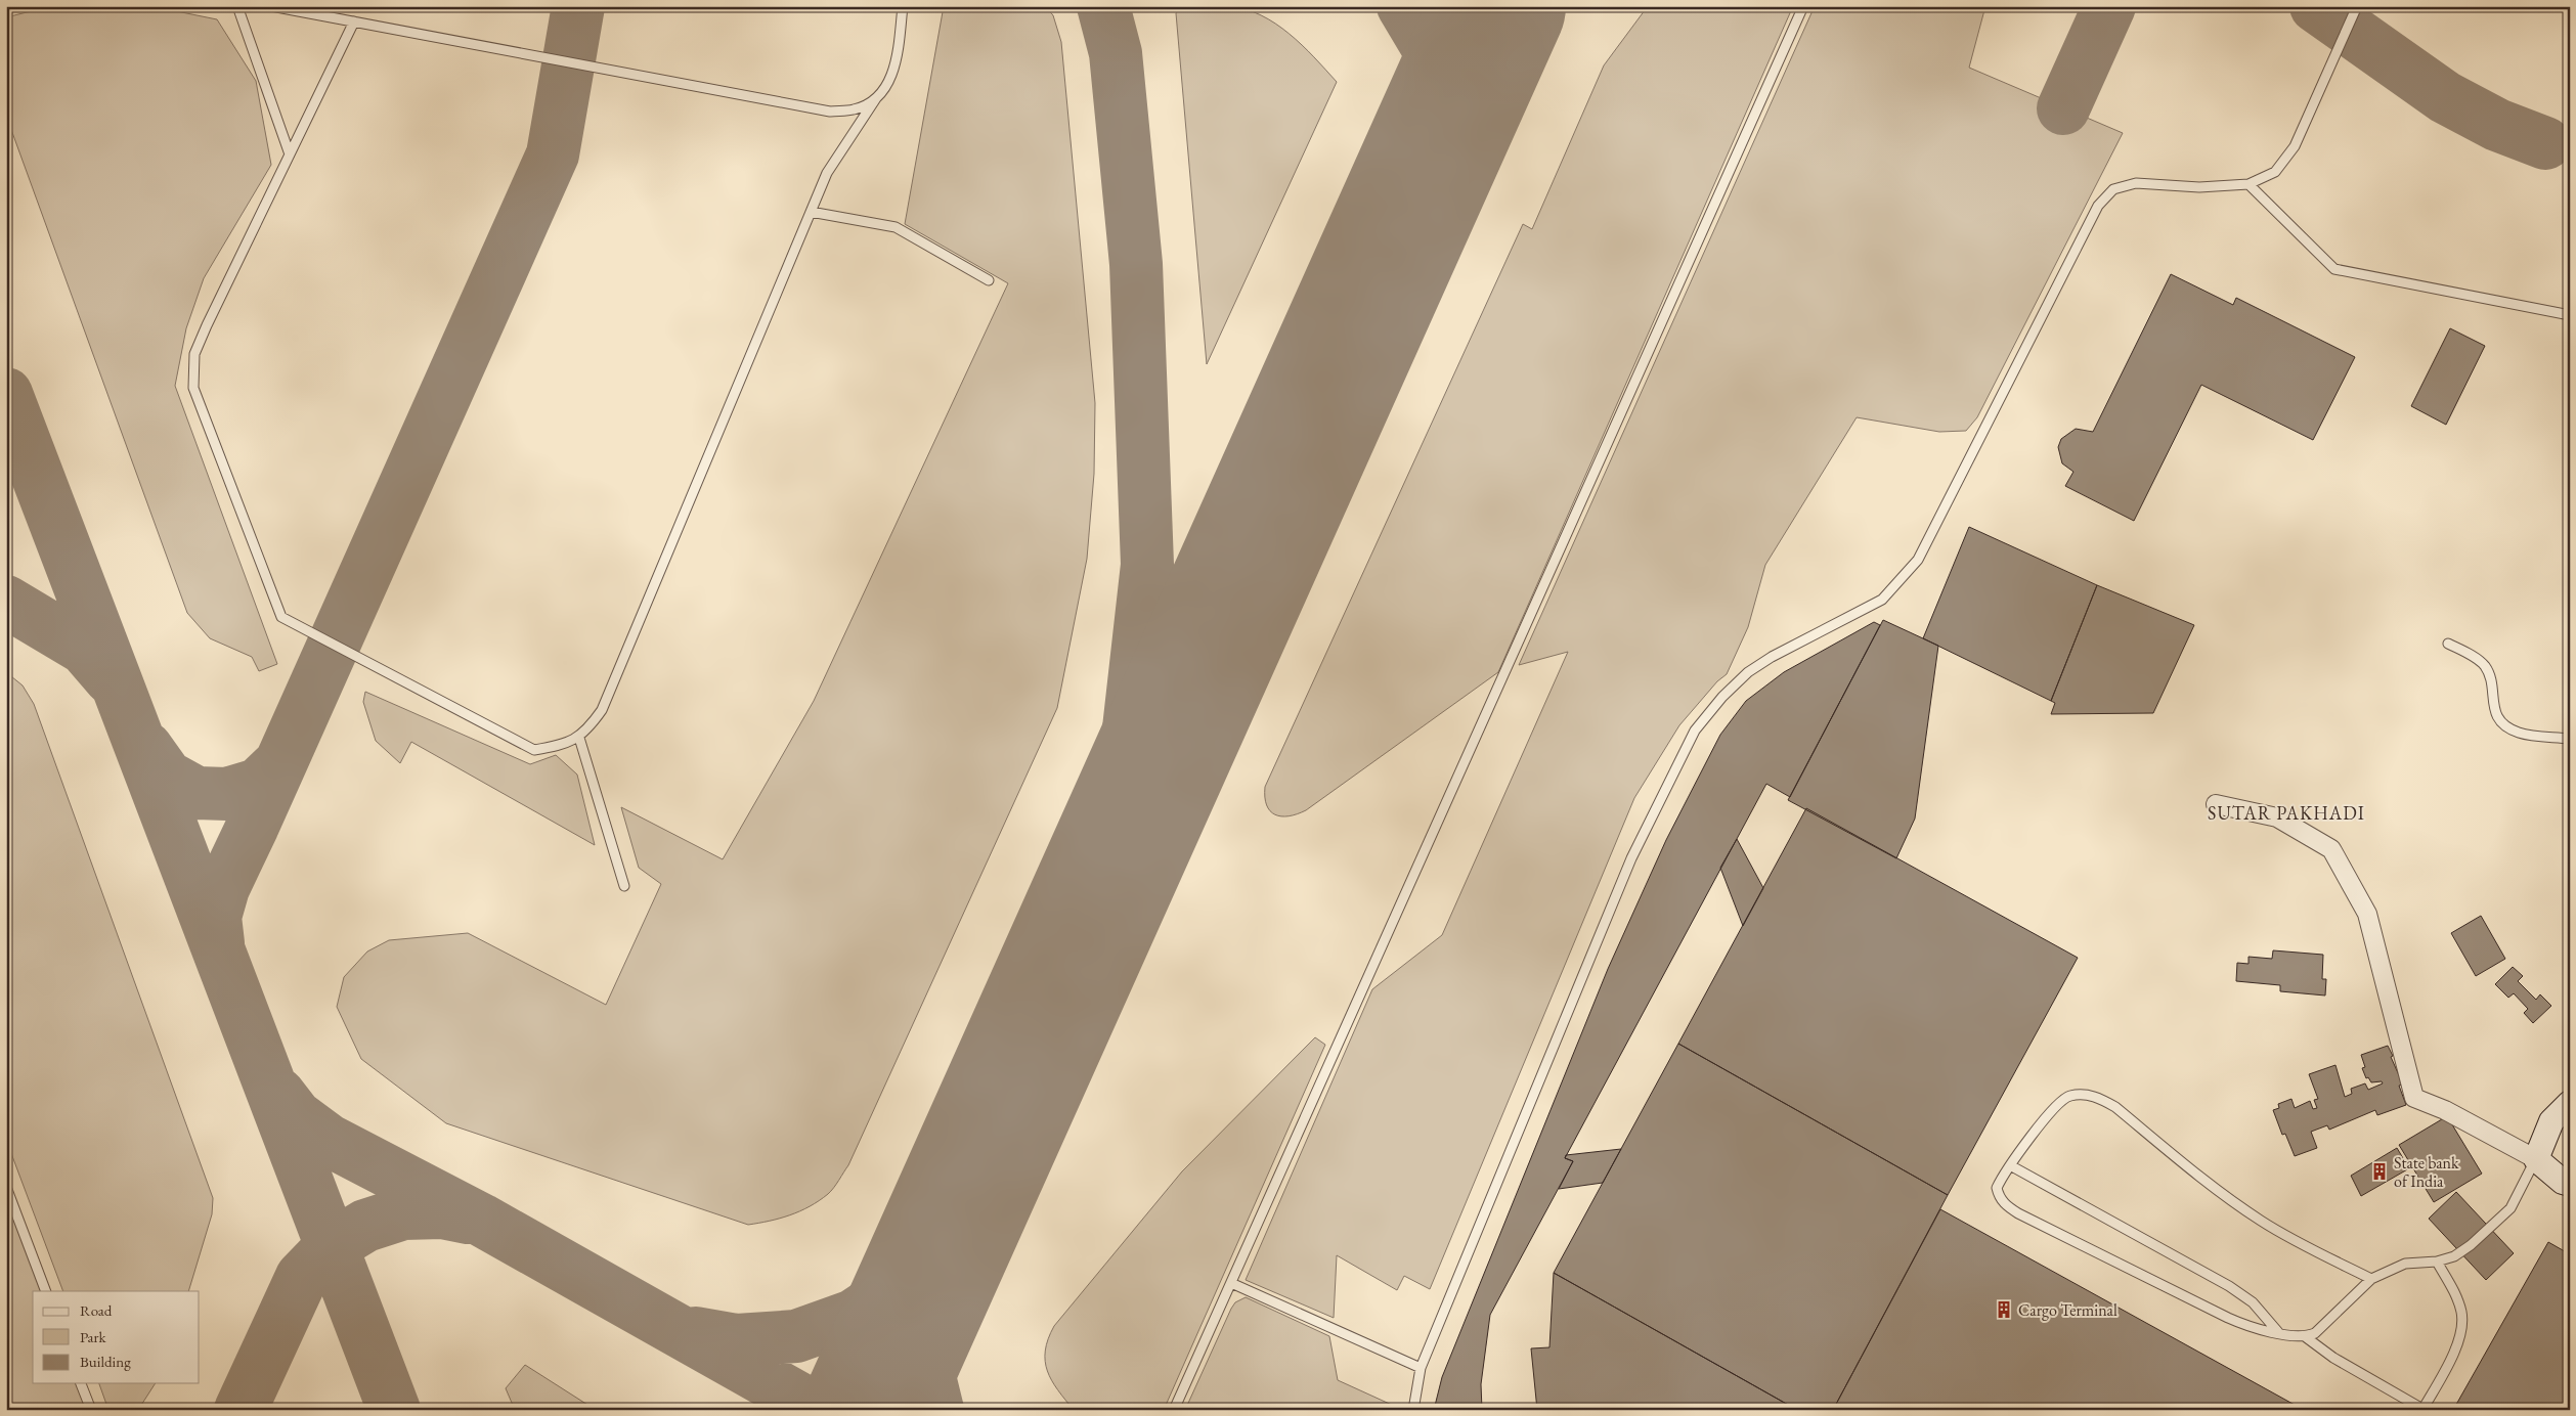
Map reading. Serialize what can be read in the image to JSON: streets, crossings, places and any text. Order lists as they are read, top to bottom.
{
  "districts": ["SUTAR PAKHADI"],
  "places": {
    "building": ["State bank of India", "Cargo Terminal"]
  },
  "legend": ["Road", "Park", "Building"]
}
